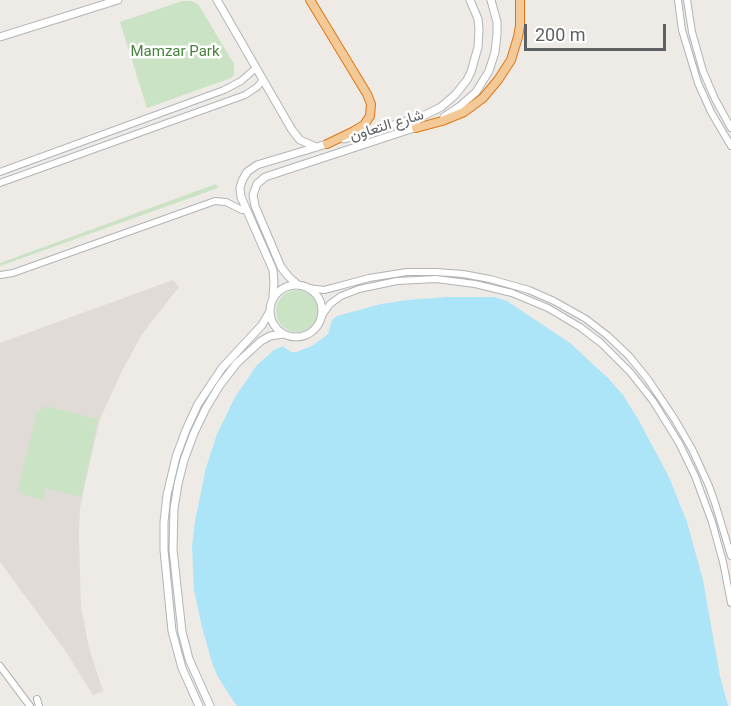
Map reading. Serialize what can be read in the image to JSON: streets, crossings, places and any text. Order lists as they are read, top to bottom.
{
  "streets": {
    "main road": ["شارع التعاون"]
  },
  "parks": ["Mamzar Park"],
  "scale_bar": "200 m"
}
